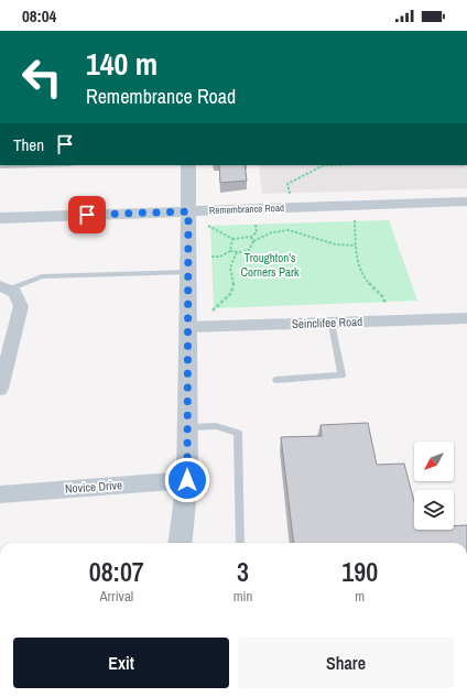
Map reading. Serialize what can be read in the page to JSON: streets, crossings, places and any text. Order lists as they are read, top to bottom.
{
  "streets": {
    "street": ["Remembrance Road", "Seinclifee Road", "Novice Drive"]
  },
  "parks": ["Troughton's Corners Park"],
  "north": "bottom left",
  "page": {
    "status": "08:04",
    "turn": ["140 m", "Remembrance Road"],
    "then": "Then",
    "eta": [
      "08:07",
      "Arrival",
      "3",
      "min",
      "190",
      "m"
    ],
    "buttons": ["Exit", "Share"]
  }
}
